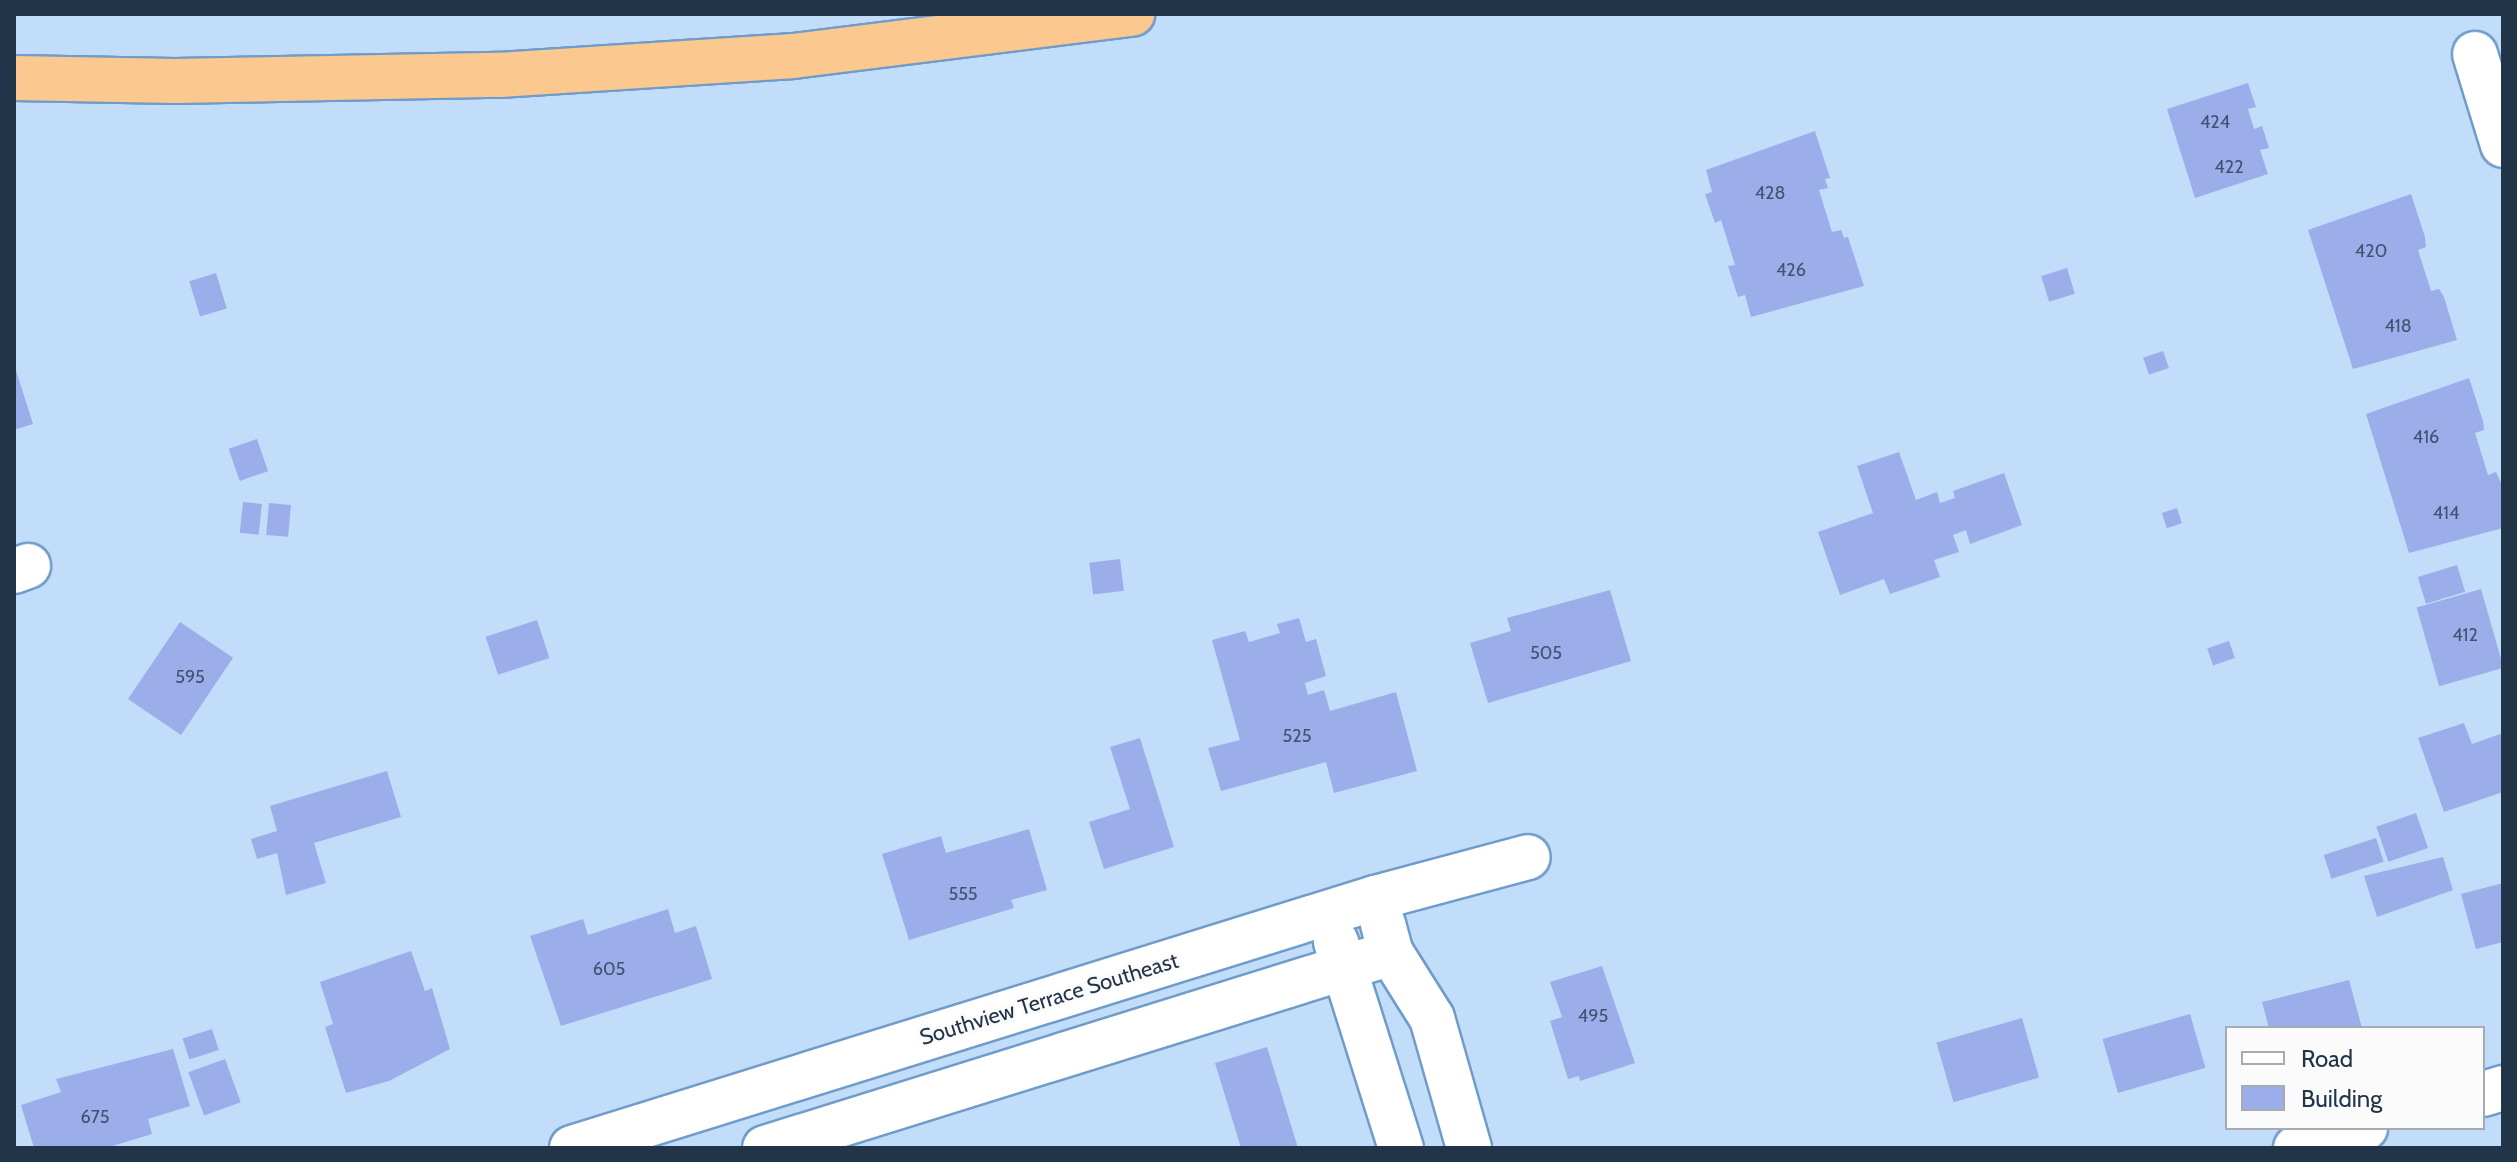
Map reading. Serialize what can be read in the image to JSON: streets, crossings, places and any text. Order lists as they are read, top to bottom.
{
  "streets": {
    "street": ["Southview Terrace Southeast"]
  },
  "house_numbers": [
    "424",
    "422",
    "428",
    "420",
    "426",
    "418",
    "416",
    "414",
    "412",
    "505",
    "595",
    "525",
    "555",
    "605",
    "495",
    "675"
  ],
  "legend": ["Road", "Building"]
}
